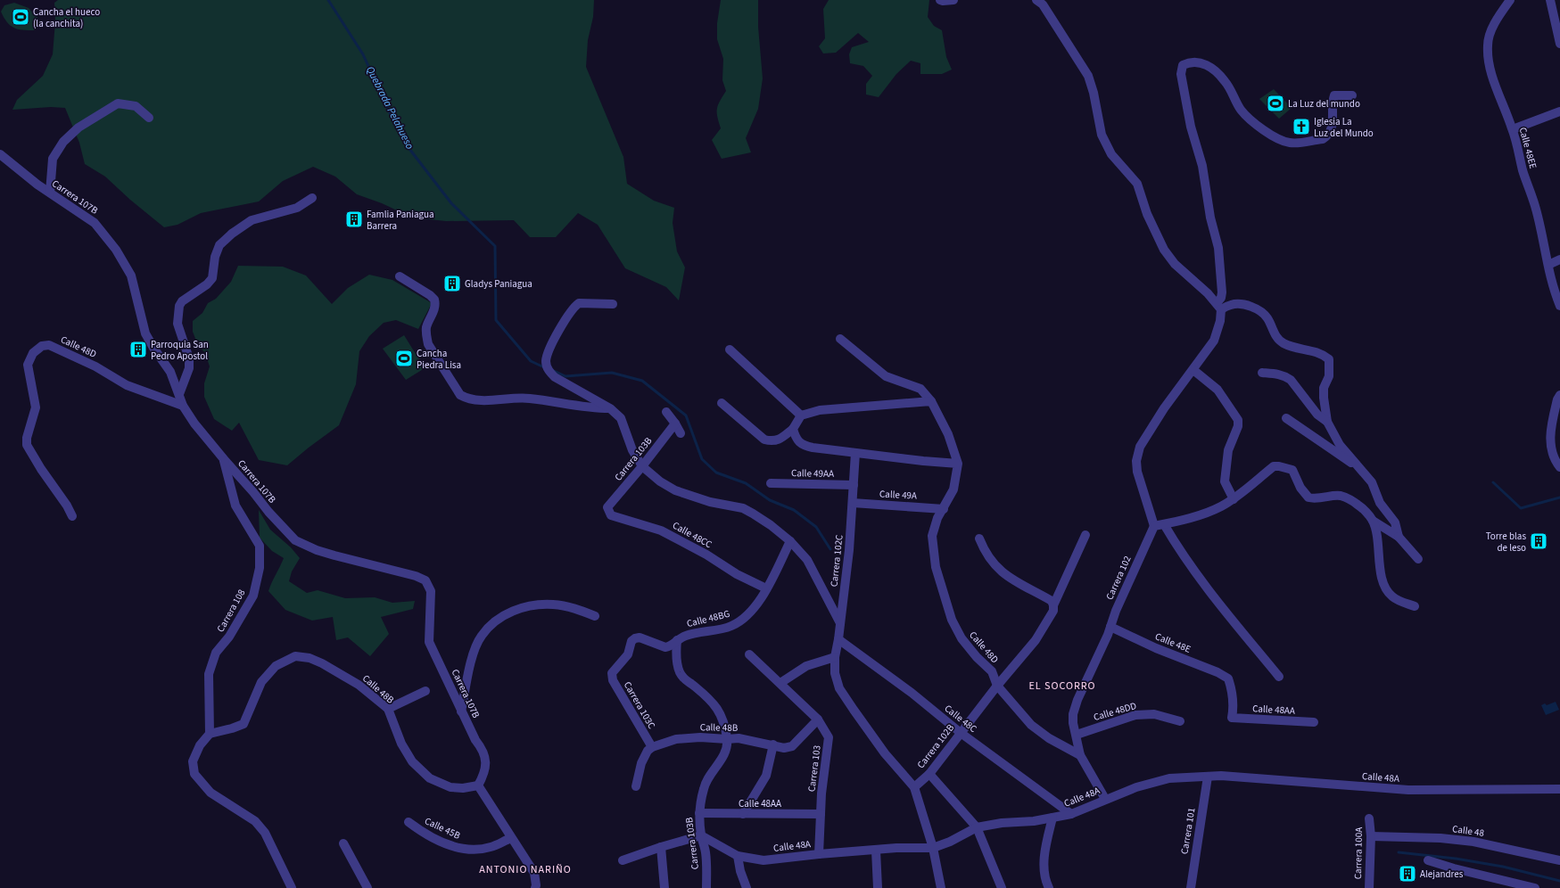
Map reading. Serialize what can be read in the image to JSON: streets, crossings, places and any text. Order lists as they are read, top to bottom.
{
  "streets": {
    "street": [
      "Calle 48EE",
      "Carrera 107B",
      "Calle 48D",
      "Carrera 103B",
      "Calle 49AA",
      "Calle 49A",
      "Calle 48CC",
      "Carrera 102C",
      "Carrera 102",
      "Carrera 108",
      "Calle 48BG",
      "Calle 48E",
      "Calle 48B",
      "Carrera 103C",
      "Calle 48AA",
      "Calle 48DD",
      "Calle 48C",
      "Carrera 102B",
      "Carrera 103",
      "Calle 48A",
      "Calle 45B",
      "Carrera 101",
      "Calle 48",
      "Carrera 100A"
    ]
  },
  "crossings": [
    ["Carrera 107B", "Calle 48D"],
    ["Carrera 107B", "Carrera 108"],
    ["Carrera 107B", "Calle 48B"],
    ["Calle 48D", "Calle 49A"],
    ["Calle 48D", "Carrera 102"],
    ["Calle 48D", "Carrera 102B"],
    ["Carrera 103B", "Calle 48CC"],
    ["Carrera 103B", "Calle 48B"],
    ["Carrera 103B", "Calle 48AA"],
    ["Carrera 103B", "Calle 48A"],
    ["Calle 49AA", "Carrera 102C"],
    ["Calle 49A", "Carrera 102C"],
    ["Calle 48CC", "Calle 48BG"],
    ["Carrera 102C", "Calle 48C"],
    ["Carrera 102", "Calle 48E"],
    ["Carrera 102", "Calle 48DD"],
    ["Carrera 102", "Calle 48A"],
    ["Carrera 108", "Calle 48B"],
    ["Calle 48BG", "Carrera 103C"],
    ["Calle 48E", "Calle 48AA"],
    ["Calle 48B", "Carrera 103C"],
    ["Calle 48B", "Carrera 103"],
    ["Calle 48AA", "Carrera 103"],
    ["Calle 48C", "Carrera 102B"],
    ["Calle 48C", "Calle 48A"],
    ["Carrera 103", "Calle 48A"],
    ["Calle 48A", "Carrera 101"],
    ["Calle 48", "Carrera 100A"]
  ],
  "districts": ["EL SOCORRO", "ANTONIO NARIÑO"],
  "water": ["Quebrada Pelahueso"],
  "places": {
    "sports": ["Cancha el hueco (la canchita)", "La Luz del mundo", "Cancha Piedra Lisa"],
    "church": ["Iglesia La Luz del Mundo"],
    "building": [
      "Famlia Paniagua Barrera",
      "Gladys Paniagua",
      "Parroquia San Pedro Apostol",
      "Torre blas de leso",
      "Alejandres"
    ]
  }
}
